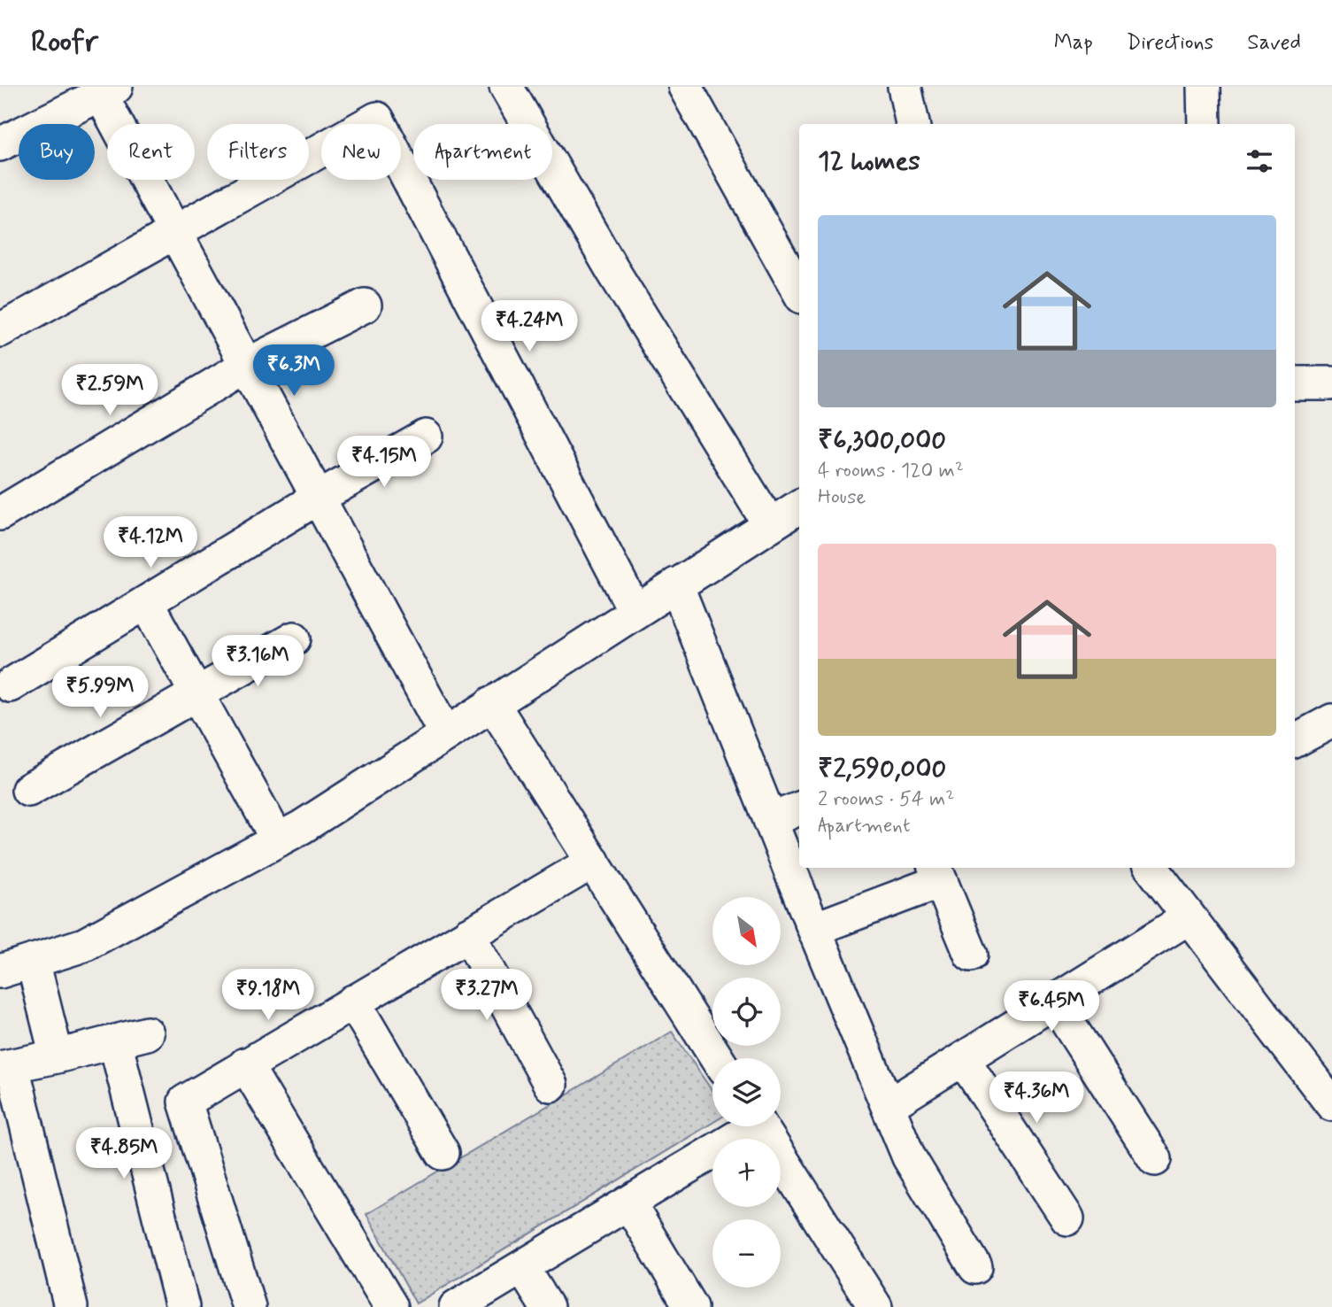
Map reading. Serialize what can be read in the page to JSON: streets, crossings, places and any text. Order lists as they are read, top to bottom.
{
  "north": "bottom right",
  "page": {
    "header": "Roofr",
    "nav": ["Map", "Directions", "Saved"],
    "chip": [
      "Buy",
      "Rent",
      "Filters",
      "New",
      "Apartment"
    ],
    "heading": "12 homes",
    "list": [
      {
        "name": "₹6,300,000",
        "note": "4 rooms · 120 m² · House"
      },
      {
        "name": "₹2,590,000",
        "note": "2 rooms · 54 m² · Apartment"
      }
    ],
    "price": [
      "₹4.24M",
      "₹6.3M",
      "₹2.59M",
      "₹4.15M",
      "₹4.12M",
      "₹3.16M",
      "₹5.99M",
      "₹9.18M",
      "₹3.27M",
      "₹6.45M",
      "₹4.36M",
      "₹4.85M"
    ],
    "map_buttons": ["+", "−"]
  }
}
